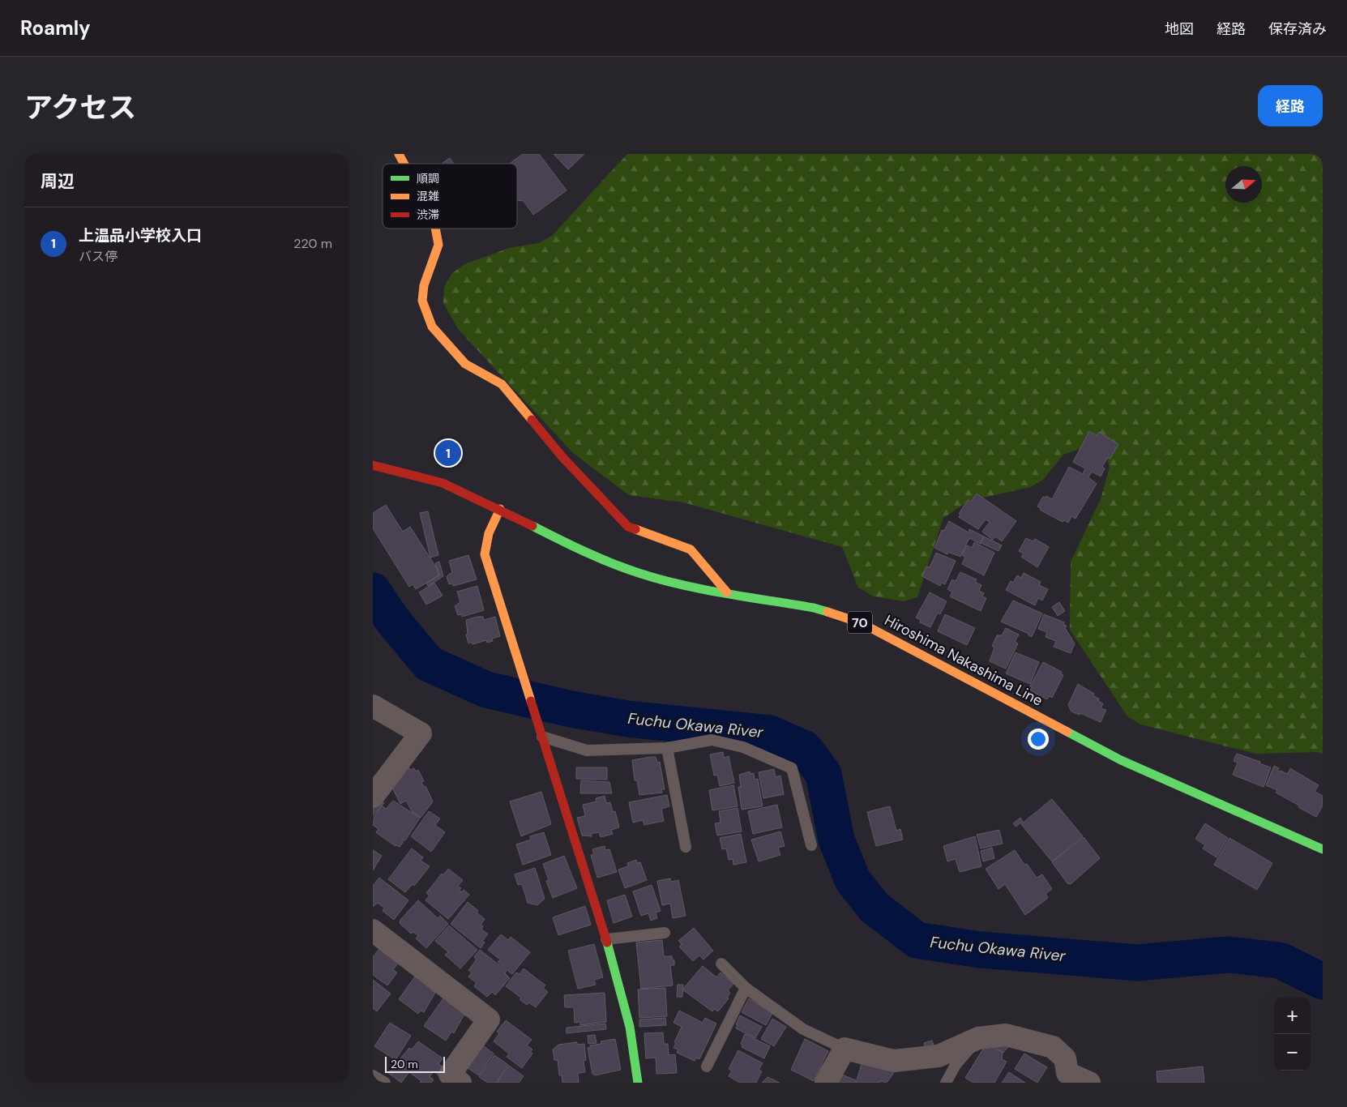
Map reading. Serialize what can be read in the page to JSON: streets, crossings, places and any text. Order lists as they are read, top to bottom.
{
  "streets": {
    "street": ["70", "Hiroshima Nakashima Line"]
  },
  "water": ["Fuchu Okawa River"],
  "legend": ["順調", "混雑", "渋滞"],
  "scale_bar": "20 m",
  "north": "right",
  "page": {
    "header": "Roamly",
    "nav": ["地図", "経路", "保存済み"],
    "title": "アクセス",
    "buttons": "経路",
    "heading": "周辺",
    "list": [
      {
        "mark": "1",
        "name": "上温品小学校入口",
        "note": "バス停",
        "value": "220 m"
      }
    ],
    "pins": "1",
    "map_buttons": ["+", "−"],
    "scale": "20 m"
  }
}
